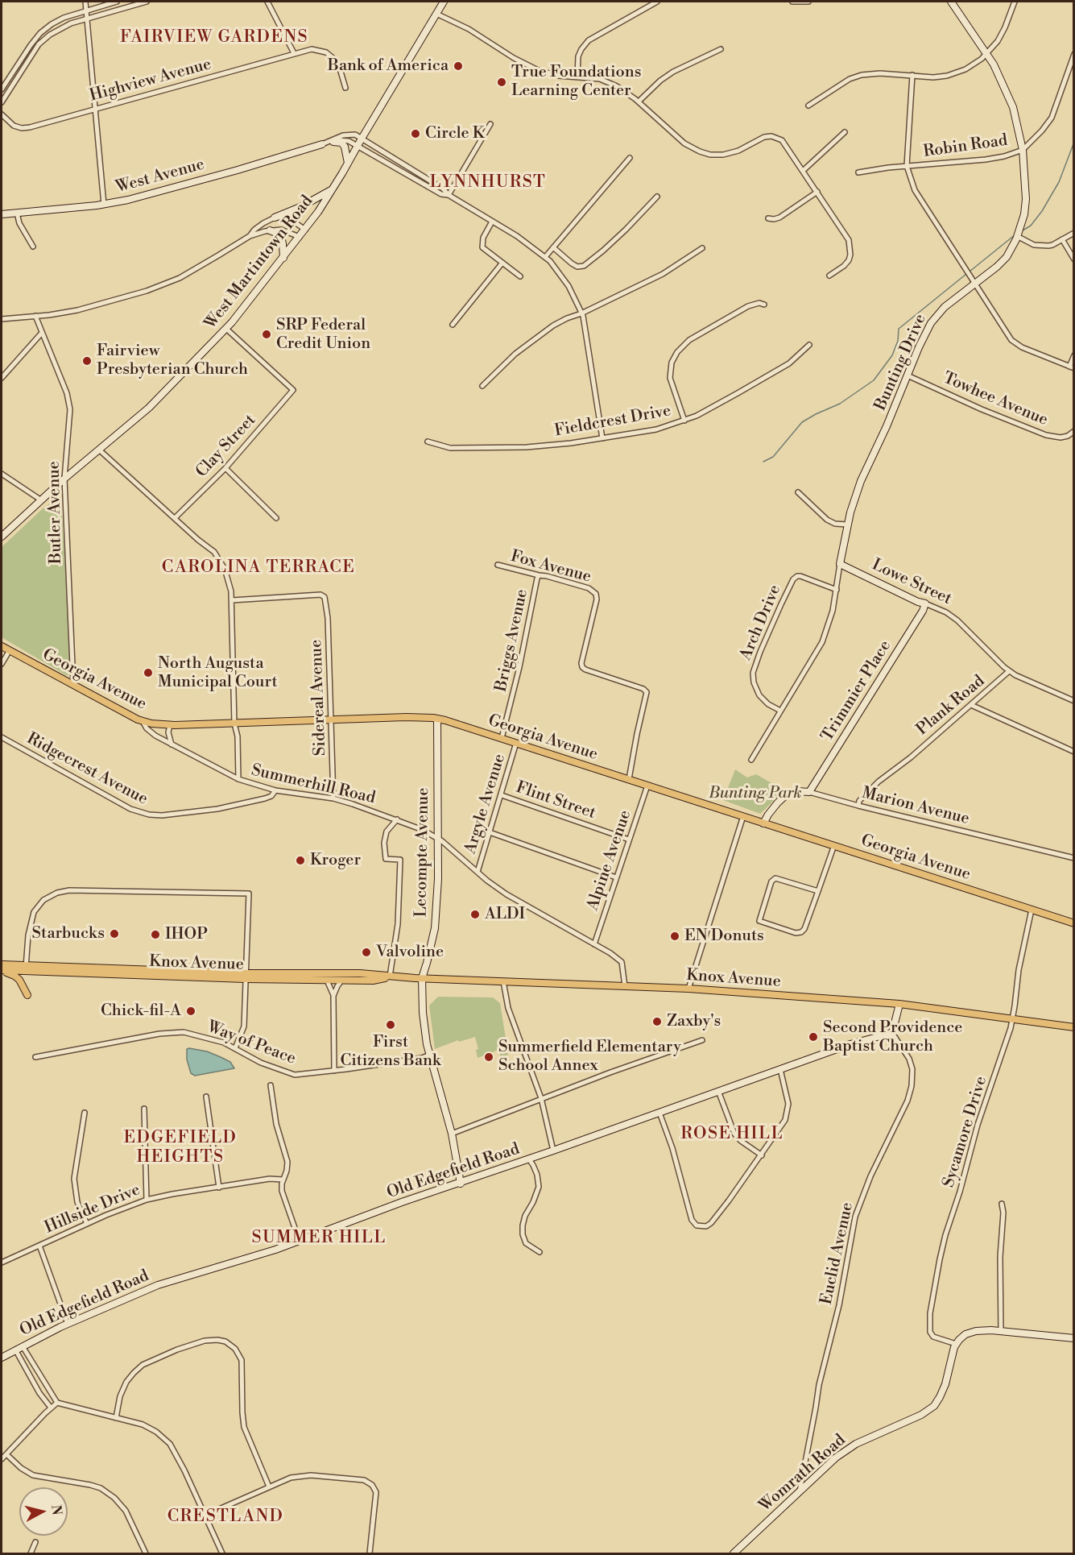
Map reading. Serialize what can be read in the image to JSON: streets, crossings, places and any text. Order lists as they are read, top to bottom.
{
  "streets": {
    "main road": ["Georgia Avenue", "Knox Avenue"],
    "street": [
      "Highview Avenue",
      "Robin Road",
      "West Avenue",
      "West Martintown Road",
      "Bunting Drive",
      "Towhee Avenue",
      "Fieldcrest Drive",
      "Clay Street",
      "Butler Avenue",
      "Fox Avenue",
      "Lowe Street",
      "Arch Drive",
      "Briggs Avenue",
      "Trimmier Place",
      "Sidereal Avenue",
      "Plank Road",
      "Ridgecrest Avenue",
      "Summerhill Road",
      "Flint Street",
      "Argyle Avenue",
      "Marion Avenue",
      "Lecompte Avenue",
      "Alpine Avenue",
      "Way of Peace",
      "Sycamore Drive",
      "Old Edgefield Road",
      "Hillside Drive",
      "Euclid Avenue",
      "Womrath Road"
    ]
  },
  "crossings": [
    ["Robin Road", "Bunting Drive"],
    ["West Avenue", "West Martintown Road"],
    ["West Martintown Road", "Clay Street"],
    ["West Martintown Road", "Butler Avenue"],
    ["Bunting Drive", "Towhee Avenue"],
    ["Bunting Drive", "Lowe Street"],
    ["Bunting Drive", "Arch Drive"],
    ["Butler Avenue", "Georgia Avenue"],
    ["Fox Avenue", "Briggs Avenue"],
    ["Fox Avenue", "Georgia Avenue"],
    ["Lowe Street", "Trimmier Place"],
    ["Lowe Street", "Plank Road"],
    ["Briggs Avenue", "Georgia Avenue"],
    ["Georgia Avenue", "Sidereal Avenue"],
    ["Georgia Avenue", "Summerhill Road"],
    ["Georgia Avenue", "Argyle Avenue"],
    ["Georgia Avenue", "Marion Avenue"],
    ["Georgia Avenue", "Lecompte Avenue"],
    ["Georgia Avenue", "Alpine Avenue"],
    ["Georgia Avenue", "Sycamore Drive"],
    ["Trimmier Place", "Marion Avenue"],
    ["Sidereal Avenue", "Summerhill Road"],
    ["Plank Road", "Marion Avenue"],
    ["Ridgecrest Avenue", "Summerhill Road"],
    ["Summerhill Road", "Argyle Avenue"],
    ["Summerhill Road", "Lecompte Avenue"],
    ["Summerhill Road", "Alpine Avenue"],
    ["Summerhill Road", "Knox Avenue"],
    ["Flint Street", "Argyle Avenue"],
    ["Flint Street", "Alpine Avenue"],
    ["Lecompte Avenue", "Knox Avenue"],
    ["Lecompte Avenue", "Way of Peace"],
    ["Lecompte Avenue", "Old Edgefield Road"],
    ["Knox Avenue", "Sycamore Drive"],
    ["Sycamore Drive", "Womrath Road"],
    ["Old Edgefield Road", "Euclid Avenue"],
    ["Euclid Avenue", "Womrath Road"]
  ],
  "districts": [
    "FAIRVIEW GARDENS",
    "LYNNHURST",
    "CAROLINA TERRACE",
    "ROSE HILL",
    "EDGEFIELD HEIGHTS",
    "SUMMER HILL",
    "CRESTLAND"
  ],
  "parks": ["Bunting Park"],
  "places": [
    "Bank of America",
    "True Foundations Learning Center",
    "Circle K",
    "SRP Federal Credit Union",
    "Fairview Presbyterian Church",
    "North Augusta Municipal Court",
    "Kroger",
    "ALDI",
    "Starbucks",
    "IHOP",
    "EN Donuts",
    "Valvoline",
    "Chick-fil-A",
    "Zaxby's",
    "First Citizens Bank",
    "Second Providence Baptist Church",
    "Summerfield Elementary School Annex"
  ],
  "north": "right"
}
